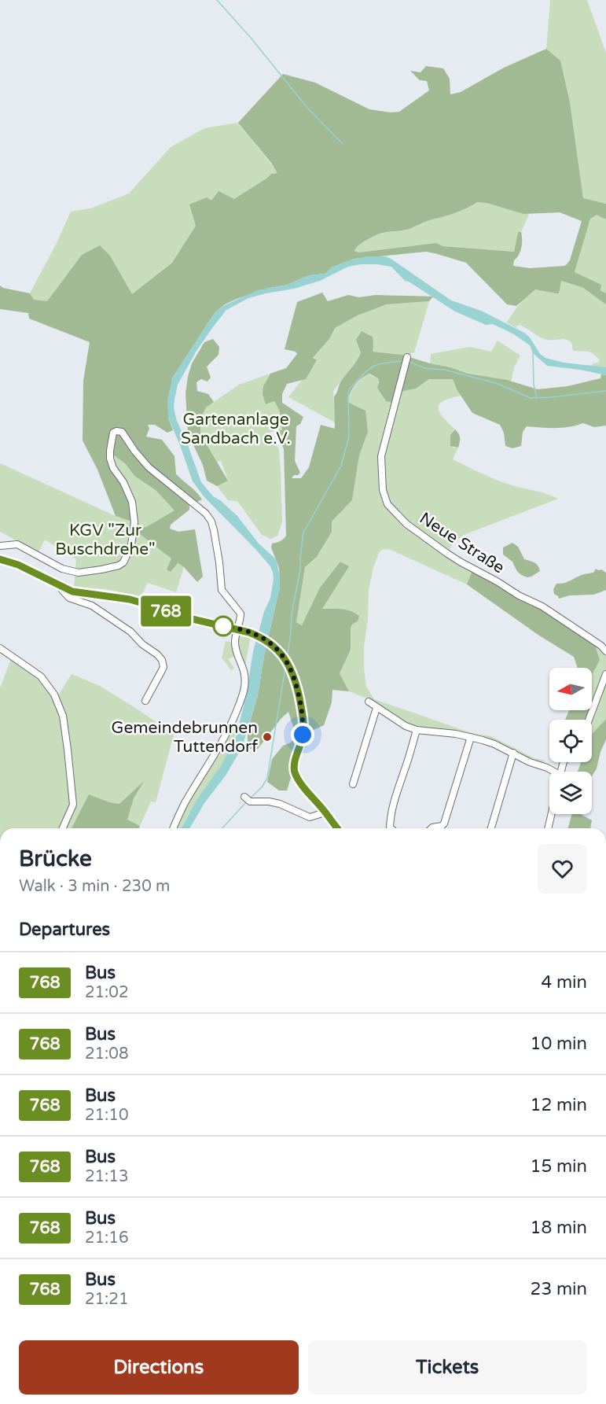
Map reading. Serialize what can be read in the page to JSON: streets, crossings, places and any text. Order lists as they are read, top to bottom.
{
  "streets": {
    "street": ["Neue Straße"]
  },
  "parks": ["Gartenanlage Sandbach e.V.", "KGV \"Zur Buschdrehe\""],
  "places": ["Gemeindebrunnen Tuttendorf"],
  "lines": ["bus line 768"],
  "north": "left",
  "page": {
    "on_map": "768",
    "heading": [
      ["Brücke", "Walk · 3 min · 230 m"],
      "Departures"
    ],
    "list": [
      {
        "mark": "768",
        "name": "Bus",
        "note": "21:02",
        "value": "4 min"
      },
      {
        "mark": "768",
        "name": "Bus",
        "note": "21:08",
        "value": "10 min"
      },
      {
        "mark": "768",
        "name": "Bus",
        "note": "21:10",
        "value": "12 min"
      },
      {
        "mark": "768",
        "name": "Bus",
        "note": "21:13",
        "value": "15 min"
      },
      {
        "mark": "768",
        "name": "Bus",
        "note": "21:16",
        "value": "18 min"
      },
      {
        "mark": "768",
        "name": "Bus",
        "note": "21:21",
        "value": "23 min"
      }
    ],
    "buttons": ["Directions", "Tickets"]
  }
}
